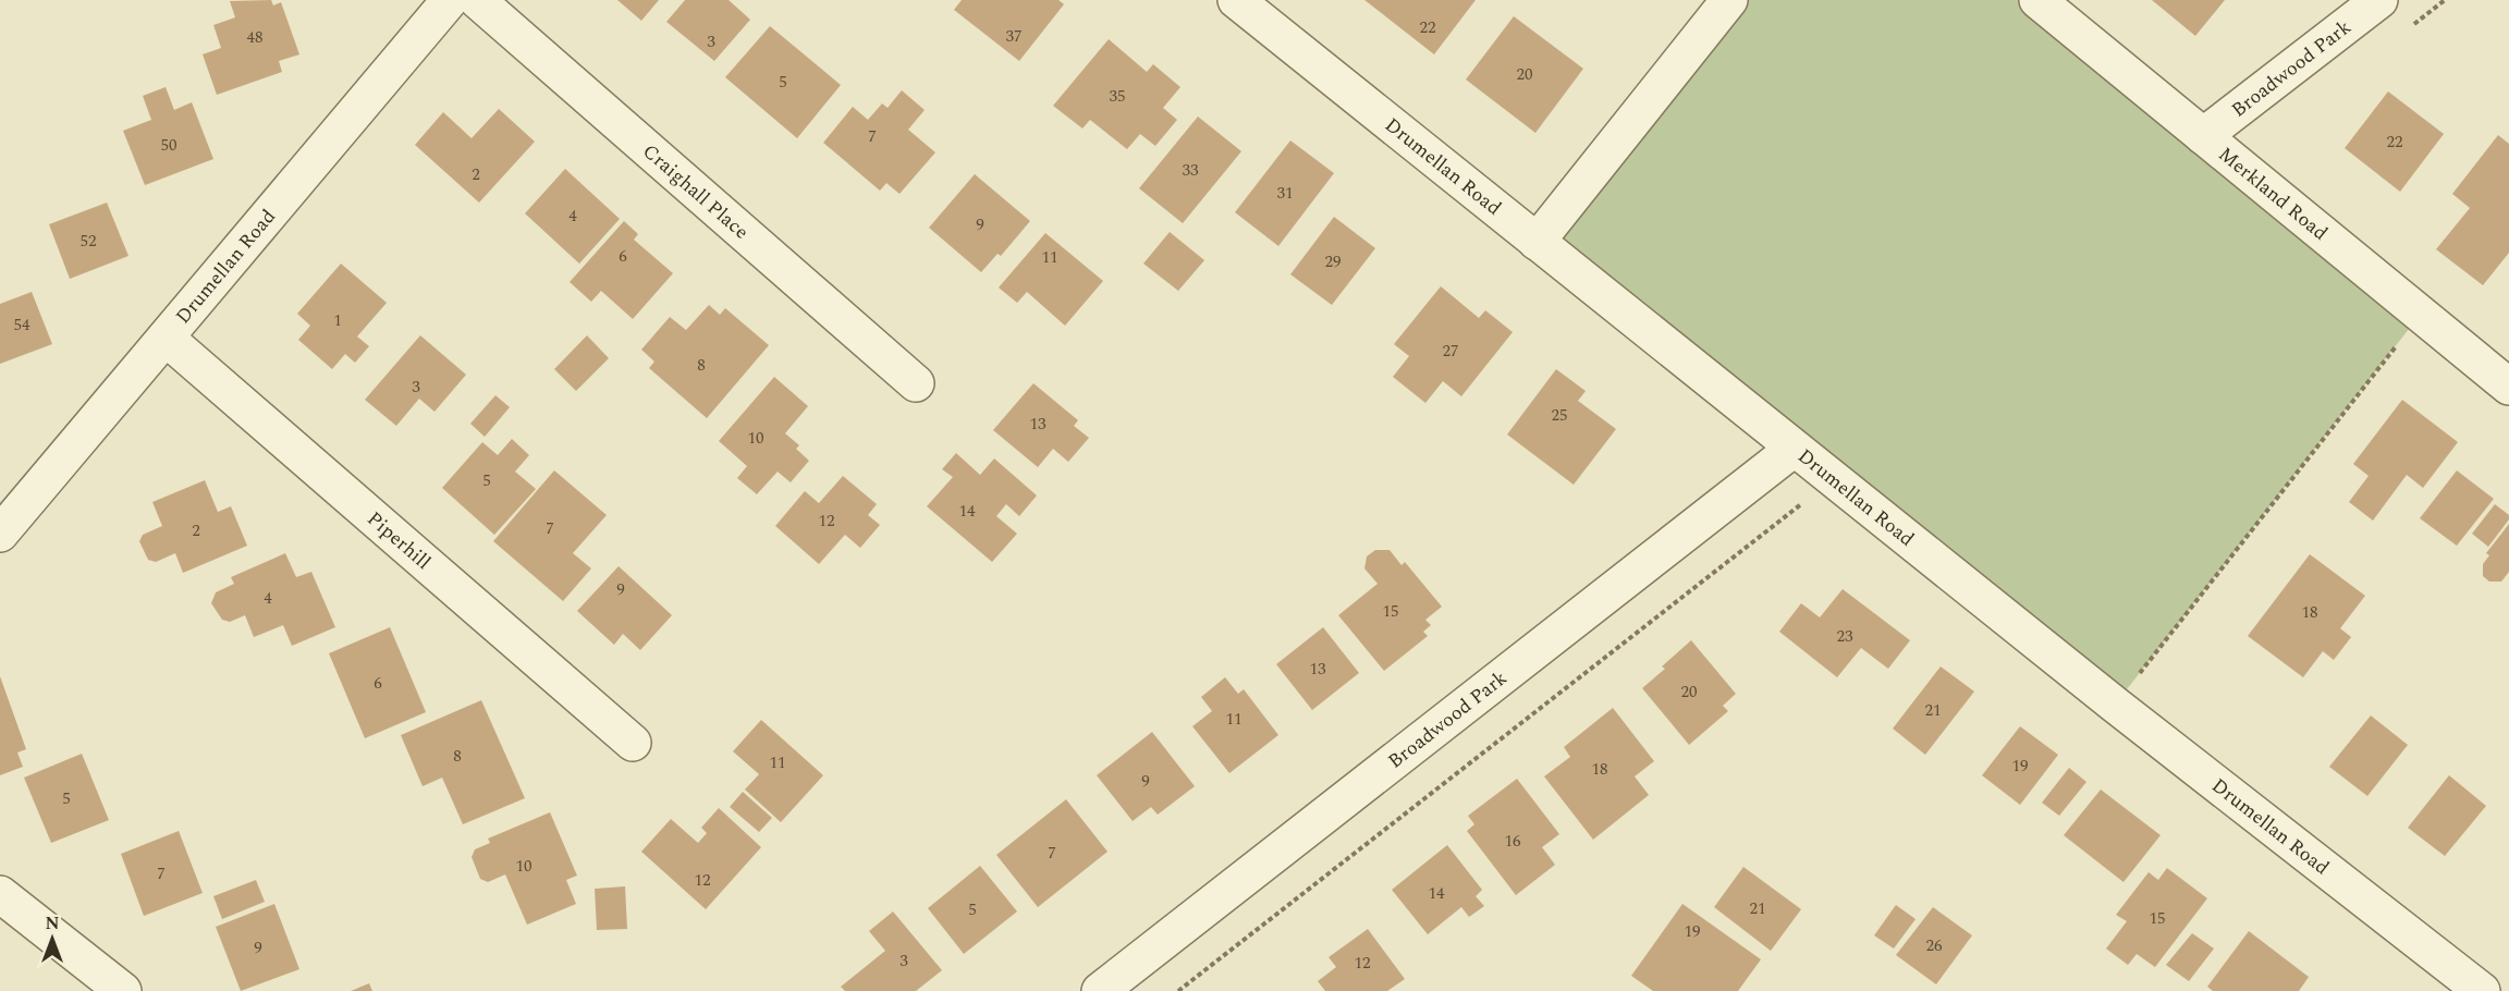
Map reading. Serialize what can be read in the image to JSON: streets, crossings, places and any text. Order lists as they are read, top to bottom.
{
  "streets": {
    "street": [
      "Broadwood Park",
      "Drumellan Road",
      "Craighall Place",
      "Merkland Road",
      "Piperhill"
    ]
  },
  "crossings": [
    ["Broadwood Park", "Drumellan Road"],
    ["Broadwood Park", "Merkland Road"],
    ["Drumellan Road", "Piperhill"]
  ],
  "house_numbers": [
    "22",
    "37",
    "48",
    "3",
    "20",
    "5",
    "35",
    "7",
    "22",
    "50",
    "33",
    "2",
    "31",
    "4",
    "9",
    "52",
    "6",
    "11",
    "29",
    "1",
    "54",
    "27",
    "8",
    "3",
    "25",
    "13",
    "10",
    "5",
    "14",
    "12",
    "7",
    "2",
    "9",
    "4",
    "15",
    "18",
    "23",
    "13",
    "6",
    "20",
    "21",
    "11",
    "8",
    "11",
    "19",
    "18",
    "9",
    "5",
    "16",
    "7",
    "10",
    "7",
    "12",
    "14",
    "21",
    "5",
    "15",
    "19",
    "26",
    "9",
    "3",
    "12"
  ],
  "north": "top"
}
